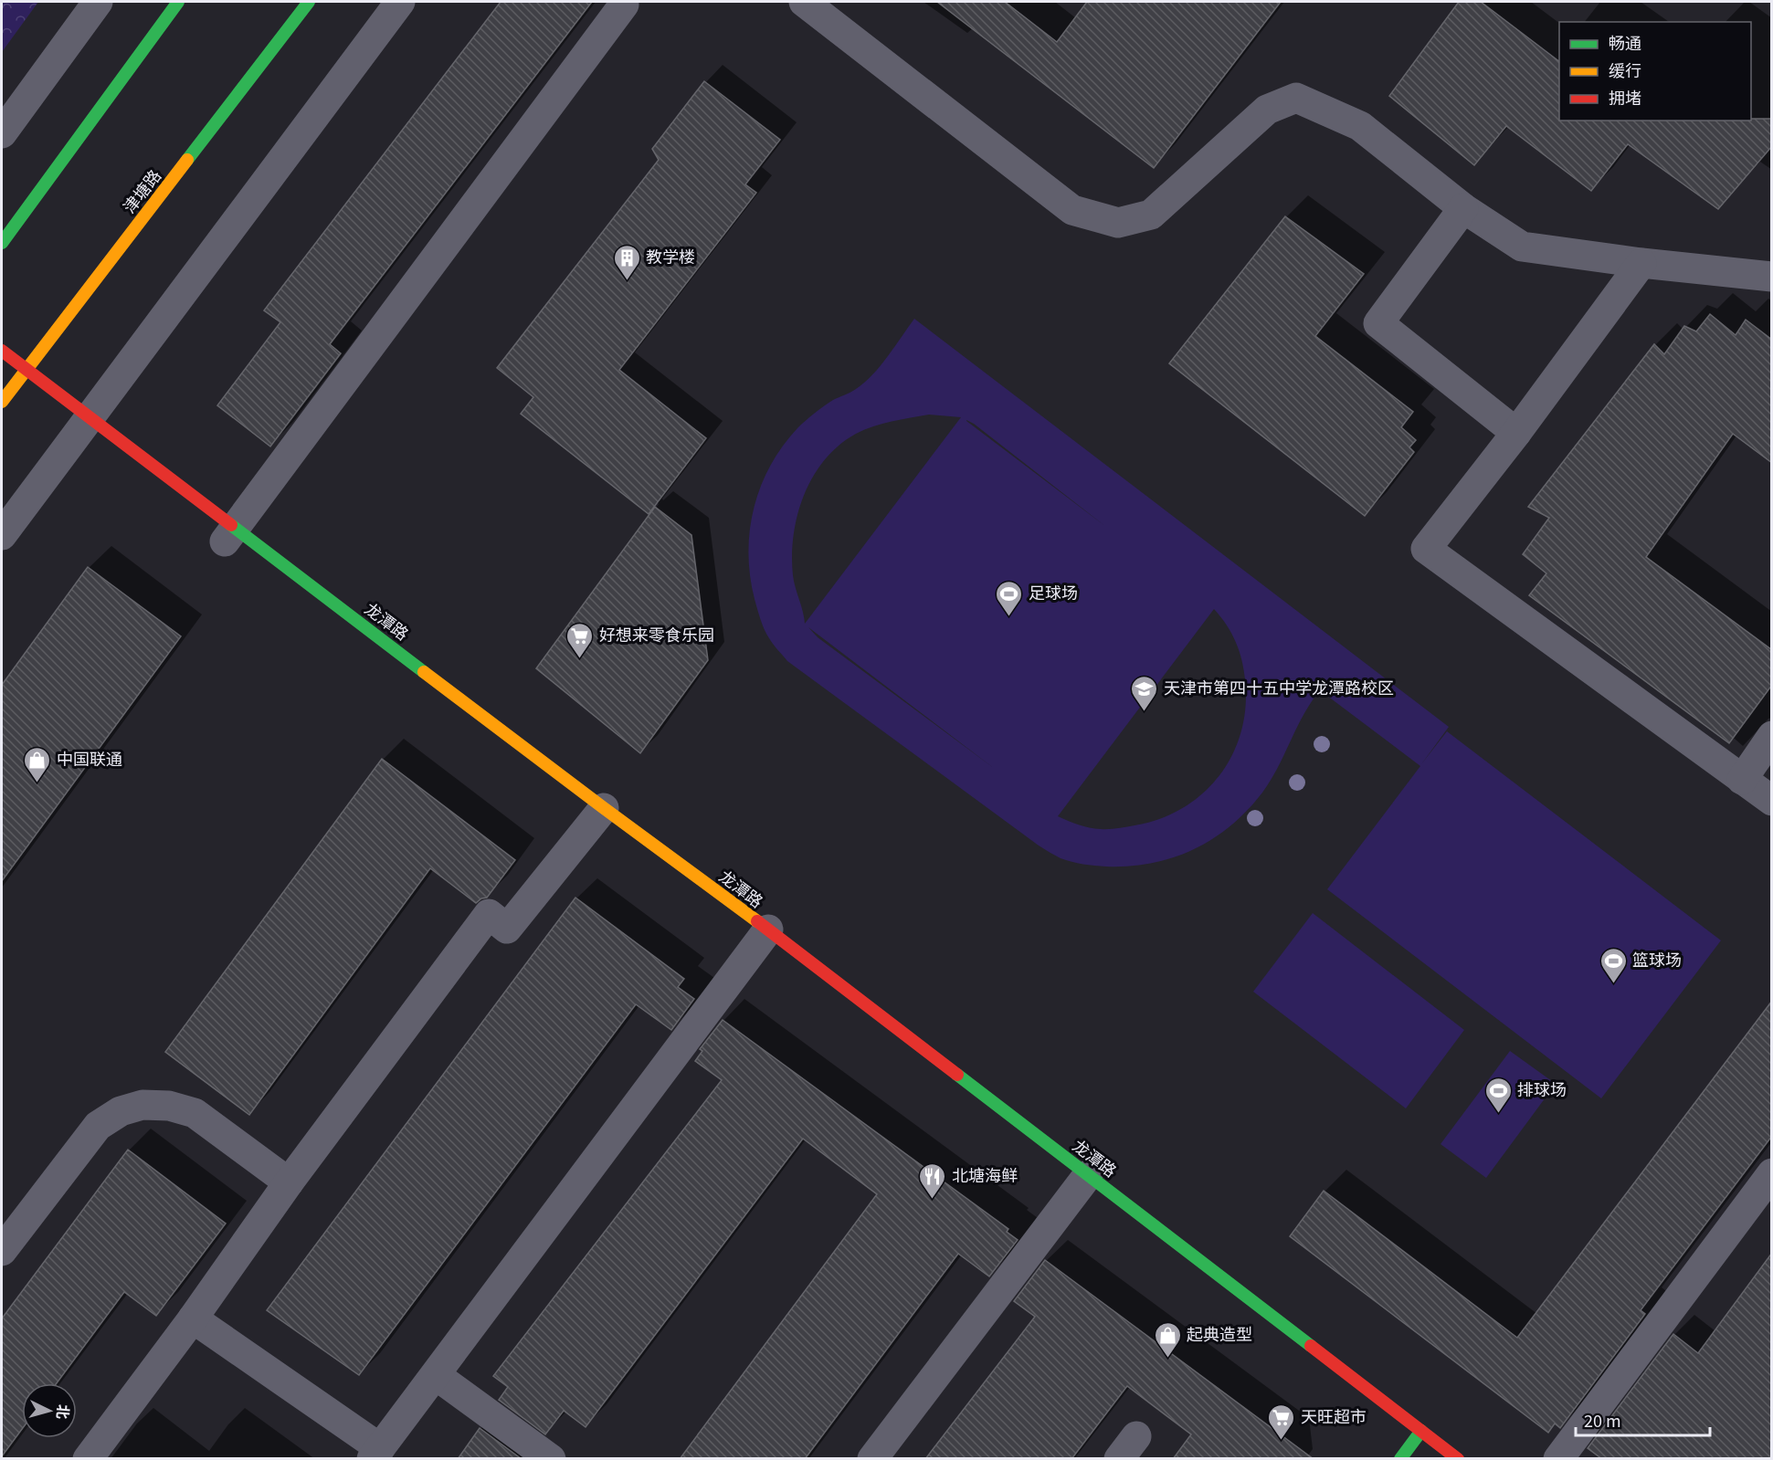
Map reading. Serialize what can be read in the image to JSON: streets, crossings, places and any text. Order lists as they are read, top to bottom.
{
  "streets": {
    "street": ["津塘路", "龙潭路"]
  },
  "crossings": [
    ["津塘路", "龙潭路"]
  ],
  "places": {
    "building": ["教学楼"],
    "sports": ["足球场", "篮球场", "排球场"],
    "supermarket": ["好想来零食乐园", "天旺超市"],
    "school or university": ["天津市第四十五中学龙潭路校区"],
    "shop": ["中国联通", "起典造型"],
    "restaurant": ["北塘海鲜"]
  },
  "legend": ["畅通", "缓行", "拥堵"],
  "scale_bar": "20 m",
  "north": "right"
}
